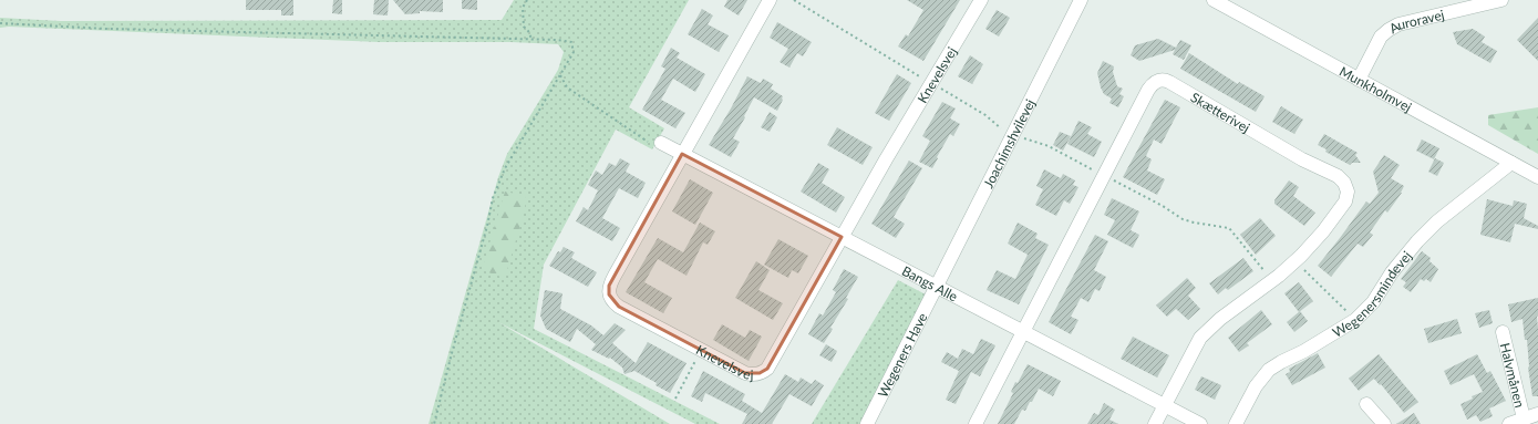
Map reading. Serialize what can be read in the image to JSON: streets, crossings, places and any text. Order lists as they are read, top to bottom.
{
  "streets": {
    "street": [
      "Auroravej",
      "Knevelsvej",
      "Munkholmvej",
      "Skætterivej",
      "Joachimshvilevej",
      "Bangs Alle",
      "Wegenersmindevej",
      "Wegeners Have",
      "Halvmånen"
    ]
  },
  "crossings": [
    ["Auroravej", "Munkholmvej"],
    ["Knevelsvej", "Bangs Alle"],
    ["Munkholmvej", "Wegenersmindevej"],
    ["Skætterivej", "Bangs Alle"],
    ["Joachimshvilevej", "Bangs Alle"],
    ["Joachimshvilevej", "Wegeners Have"],
    ["Bangs Alle", "Wegeners Have"]
  ]
}
